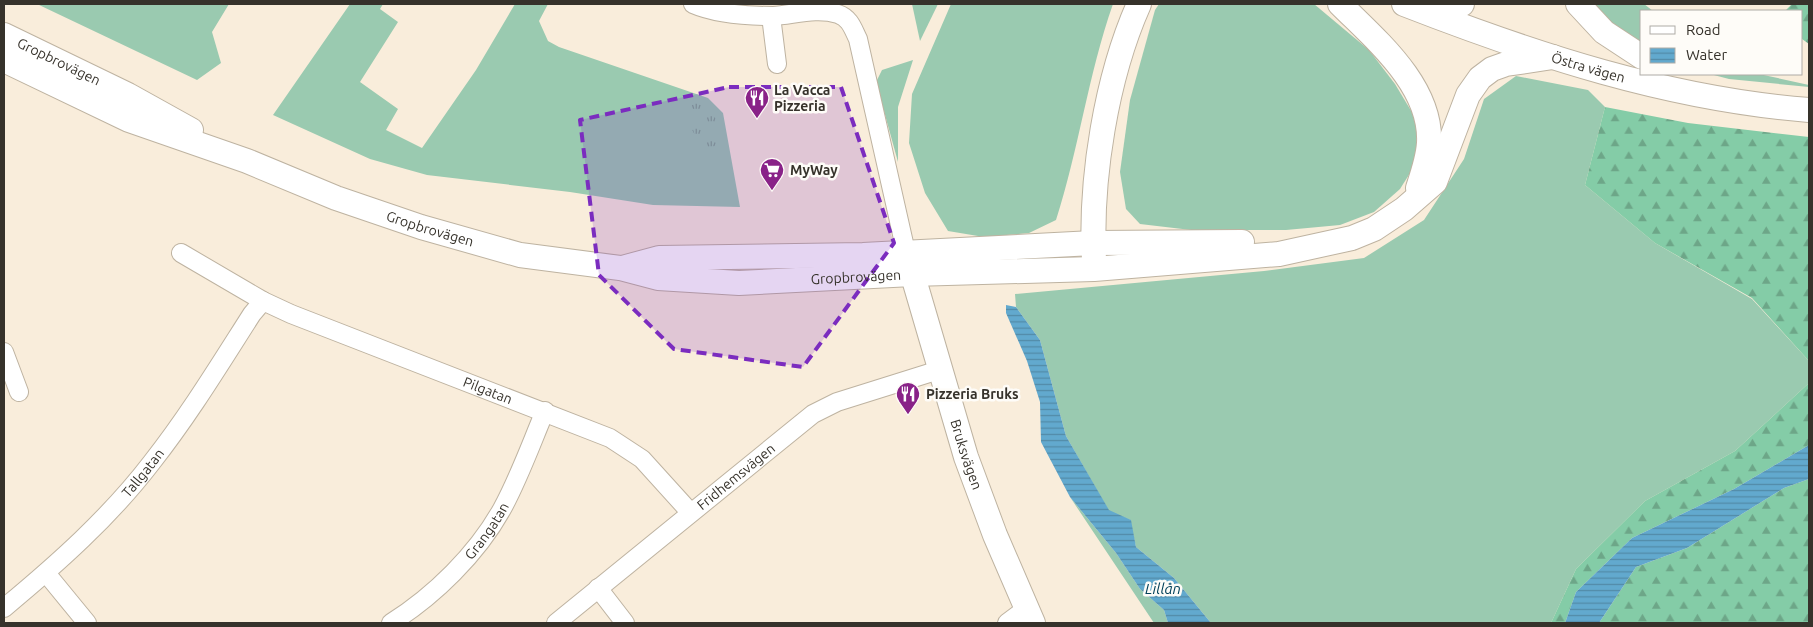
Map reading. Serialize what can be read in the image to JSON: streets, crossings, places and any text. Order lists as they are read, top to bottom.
{
  "streets": {
    "street": [
      "Gropbrovägen",
      "Östra vägen",
      "Pilgatan",
      "Bruksvägen",
      "Tallgatan",
      "Fridhemsvägen",
      "Grangatan"
    ]
  },
  "crossings": [
    ["Gropbrovägen", "Bruksvägen"],
    ["Pilgatan", "Tallgatan"],
    ["Pilgatan", "Fridhemsvägen"],
    ["Pilgatan", "Grangatan"],
    ["Bruksvägen", "Fridhemsvägen"]
  ],
  "water": ["Lillån"],
  "places": {
    "restaurant": ["La Vacca Pizzeria", "Pizzeria Bruks"],
    "supermarket": ["MyWay"]
  },
  "legend": ["Road", "Water"]
}
